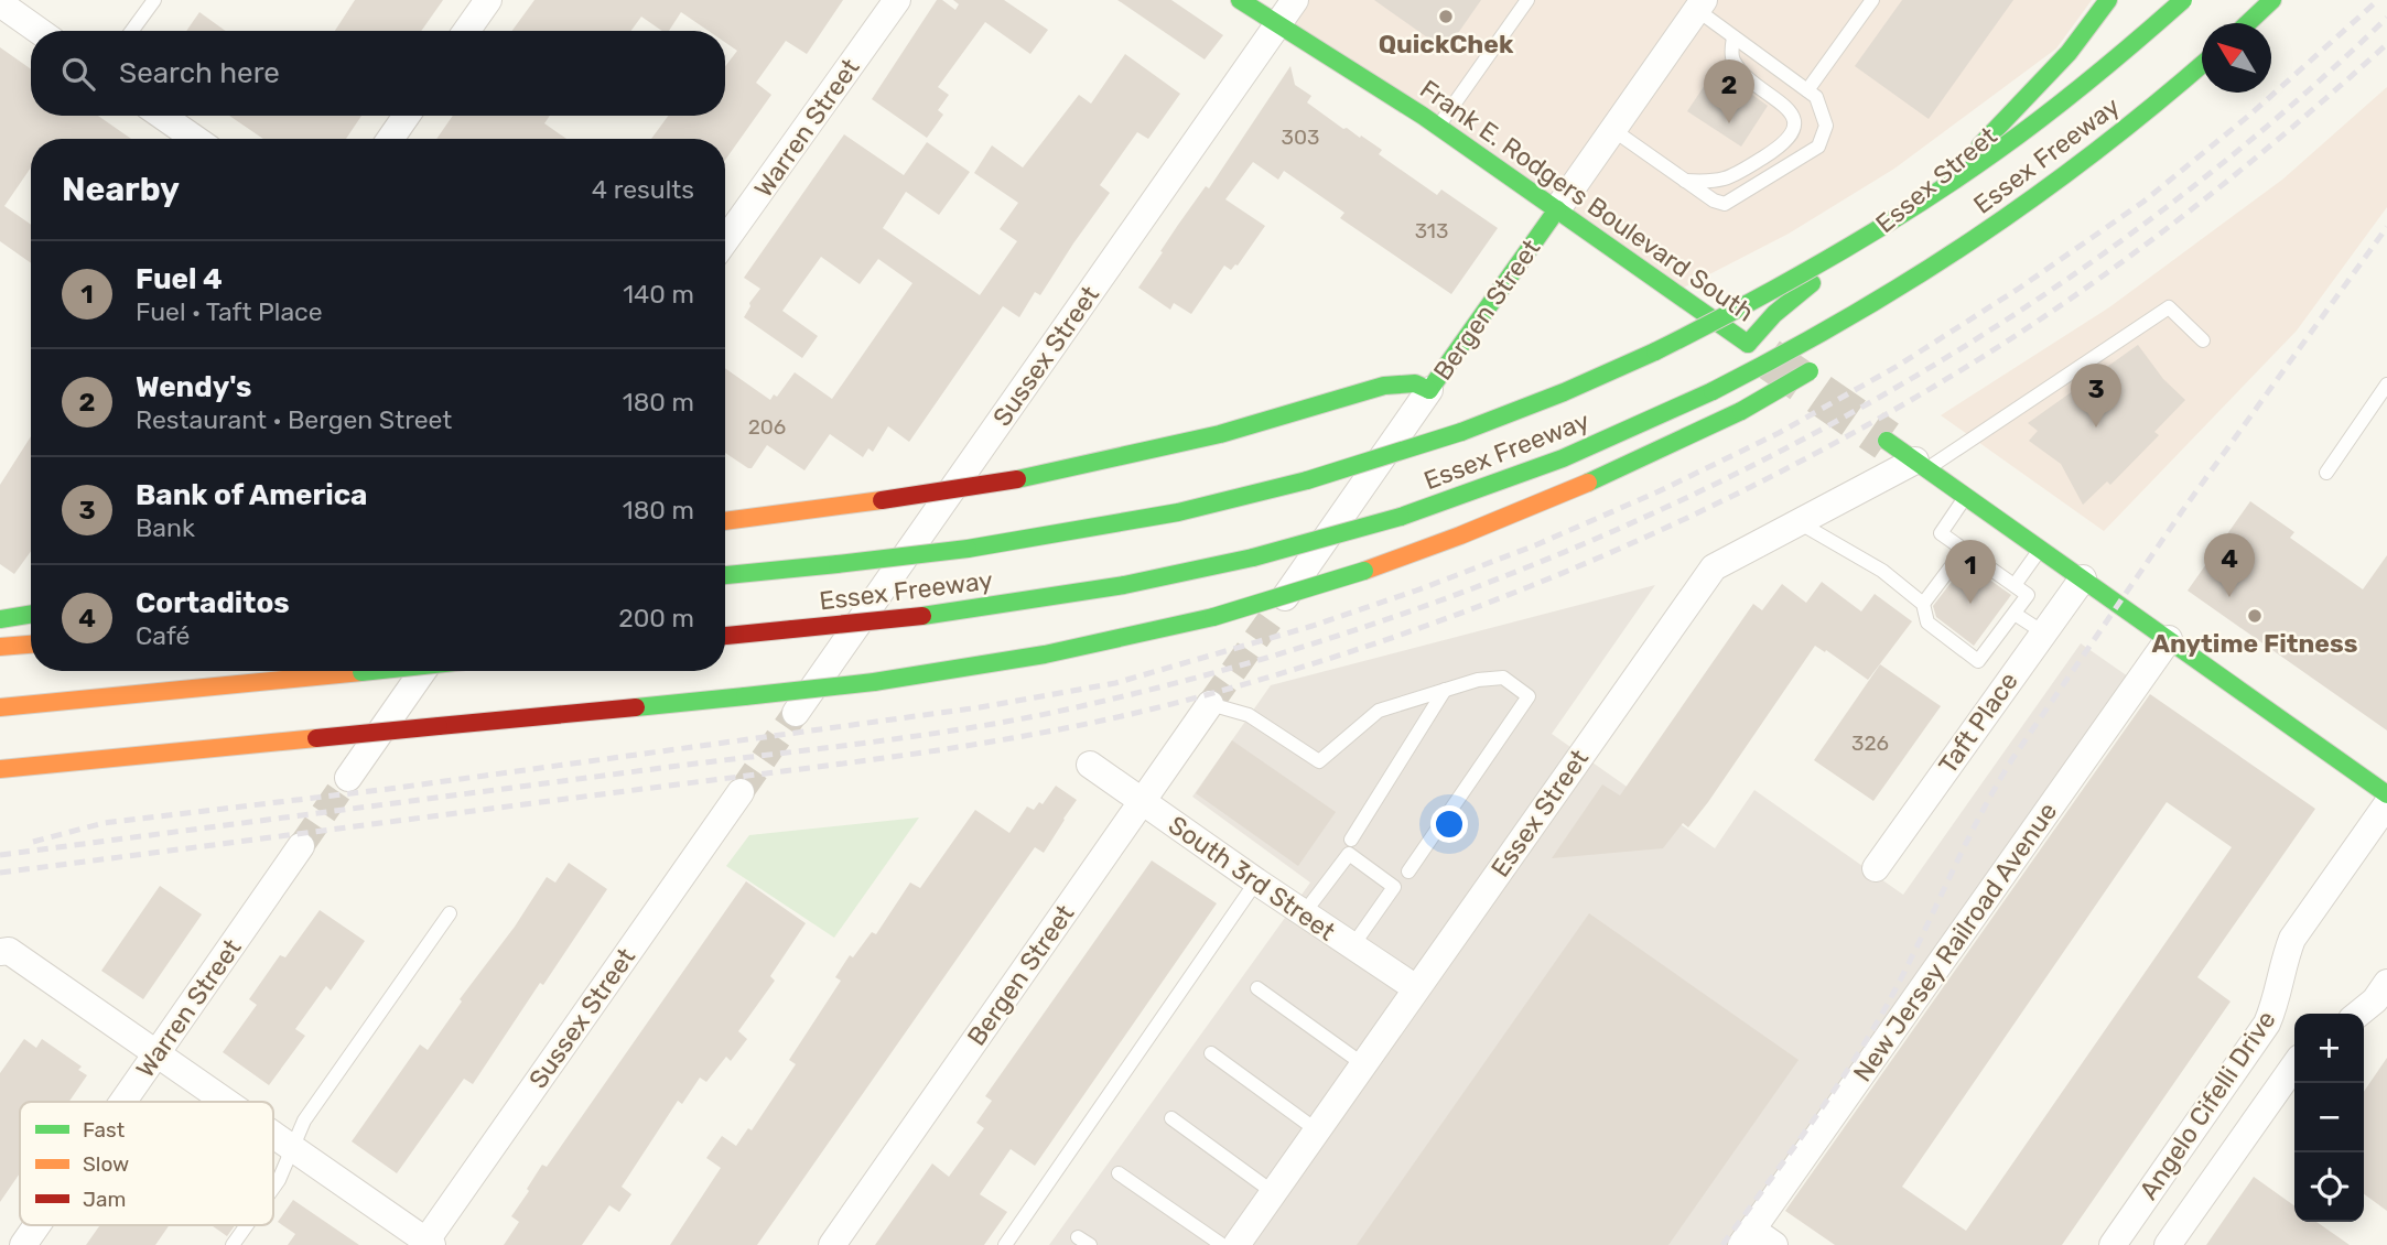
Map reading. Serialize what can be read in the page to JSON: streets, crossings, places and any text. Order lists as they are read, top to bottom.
{
  "streets": {
    "main road": [
      "Essex Freeway",
      "Essex Street",
      "Frank E. Rodgers Boulevard South",
      "Bergen Street"
    ],
    "street": [
      "Warren Street",
      "Sussex Street",
      "Taft Place",
      "South 3rd Street",
      "New Jersey Railroad Avenue",
      "Angelo Cifelli Drive"
    ]
  },
  "crossings": [
    ["Essex Street", "Frank E. Rodgers Boulevard South"],
    ["Essex Street", "South 3rd Street"],
    ["Frank E. Rodgers Boulevard South", "Bergen Street"],
    ["Frank E. Rodgers Boulevard South", "Sussex Street"],
    ["Bergen Street", "South 3rd Street"]
  ],
  "places": ["QuickChek", "Anytime Fitness"],
  "house_numbers": [
    "303",
    "313",
    "206",
    "326"
  ],
  "legend": ["Fast", "Slow", "Jam"],
  "north": "top left",
  "page": {
    "search": "Search here",
    "pins": [
      "2",
      "3",
      "4",
      "1"
    ],
    "heading": ["Nearby", "4 results"],
    "list": [
      {
        "mark": "1",
        "name": "Fuel 4",
        "note": "Fuel · Taft Place",
        "value": "140 m"
      },
      {
        "mark": "2",
        "name": "Wendy's",
        "note": "Restaurant · Bergen Street",
        "value": "180 m"
      },
      {
        "mark": "3",
        "name": "Bank of America",
        "note": "Bank",
        "value": "180 m"
      },
      {
        "mark": "4",
        "name": "Cortaditos",
        "note": "Café",
        "value": "200 m"
      }
    ],
    "map_buttons": ["+", "−"]
  }
}
